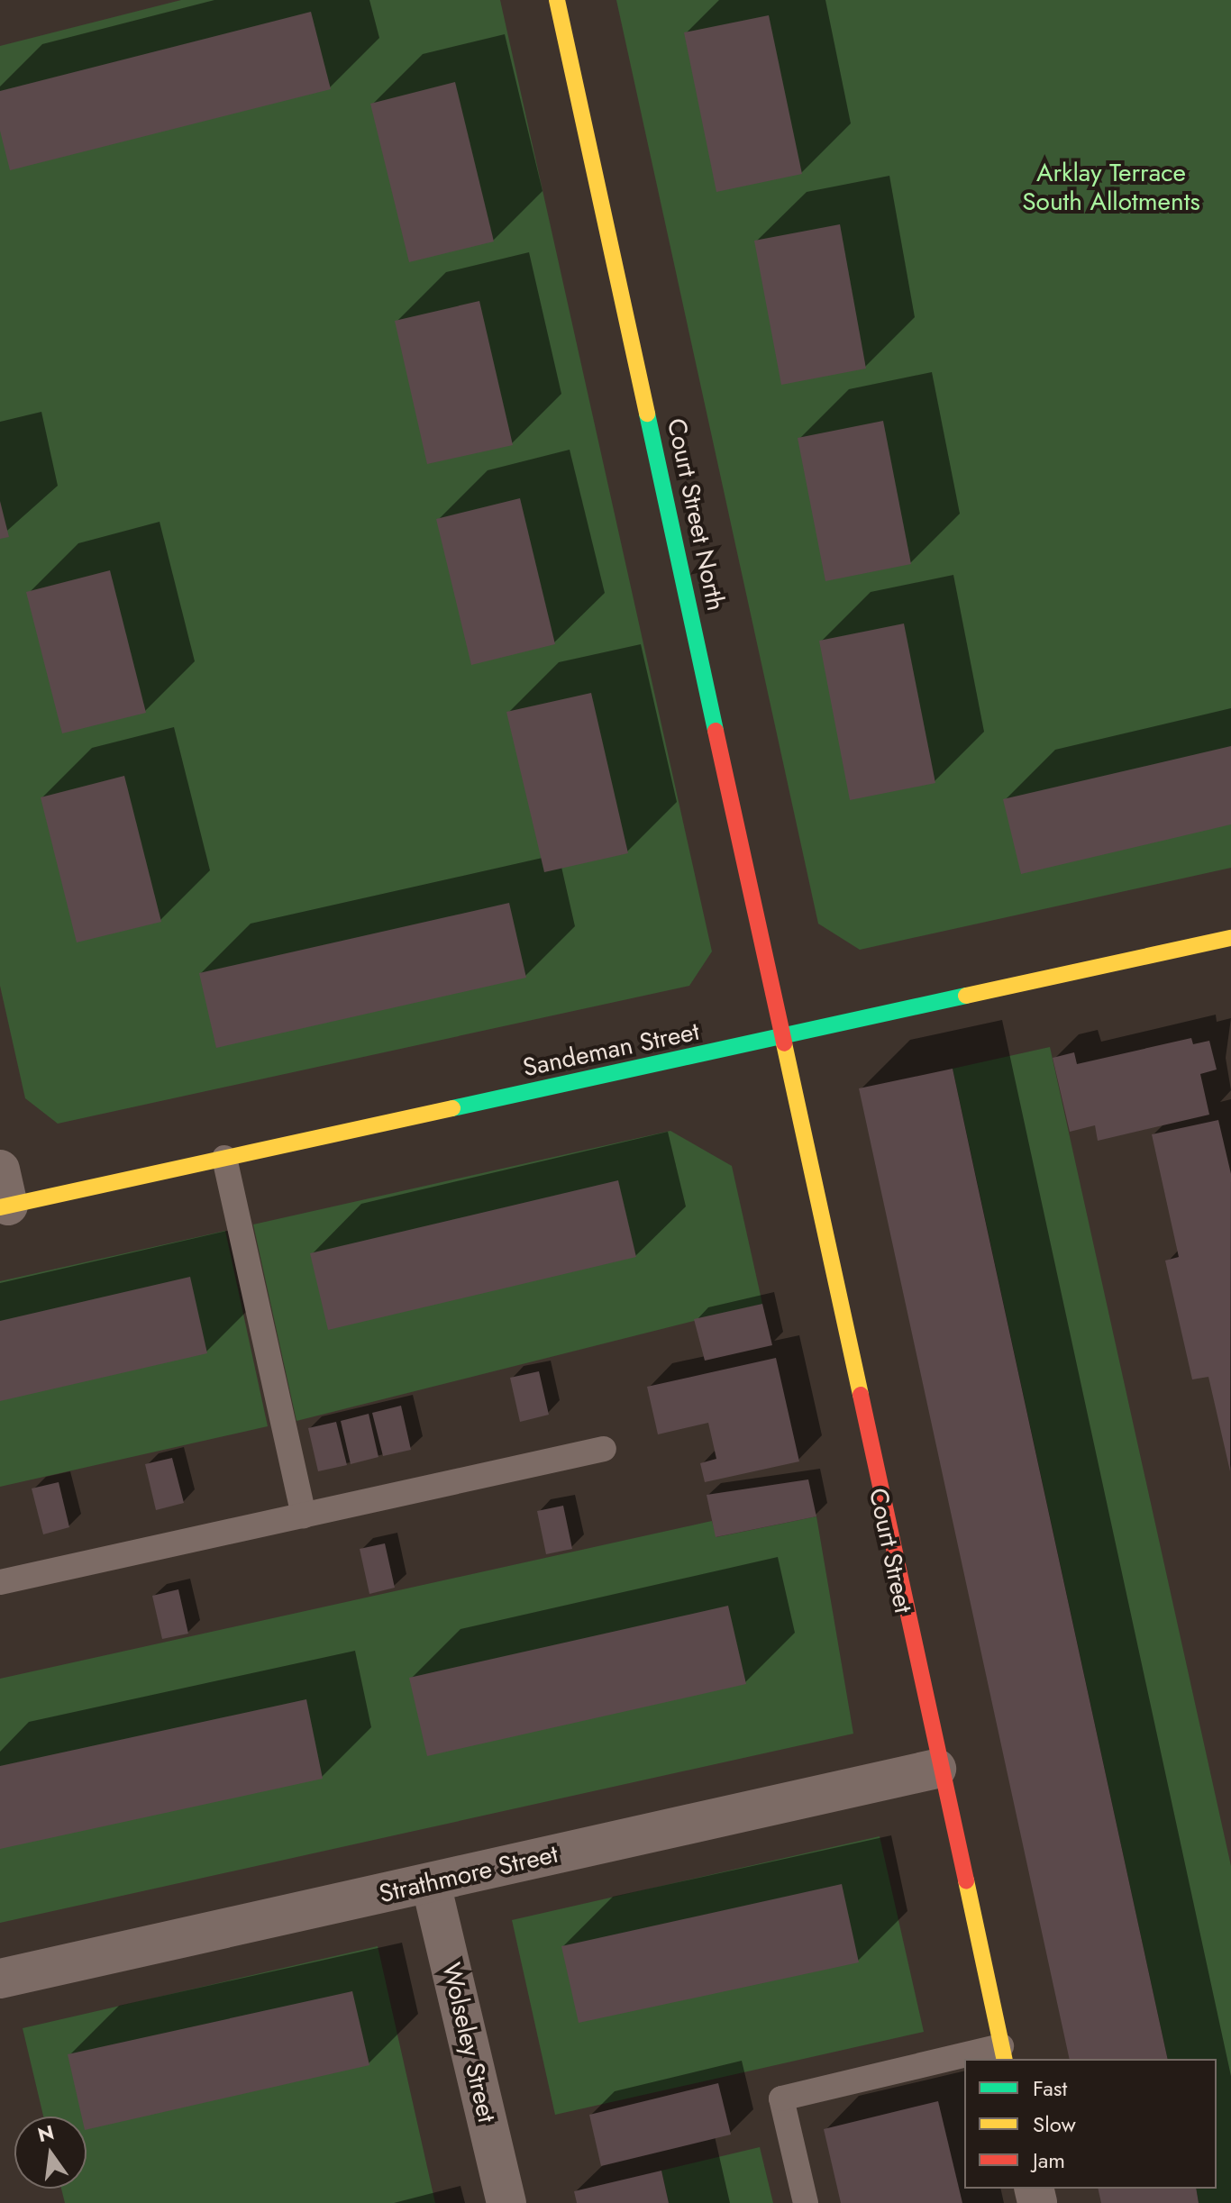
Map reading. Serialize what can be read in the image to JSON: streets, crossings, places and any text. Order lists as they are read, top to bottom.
{
  "streets": {
    "street": [
      "Court Street North",
      "Sandeman Street",
      "Court Street",
      "Strathmore Street",
      "Wolseley Street"
    ]
  },
  "crossings": [
    ["Court Street North", "Sandeman Street"],
    ["Court Street North", "Court Street"],
    ["Sandeman Street", "Court Street"],
    ["Court Street", "Strathmore Street"],
    ["Strathmore Street", "Wolseley Street"]
  ],
  "parks": ["Arklay Terrace South Allotments"],
  "legend": ["Fast", "Slow", "Jam"],
  "north": "top"
}
